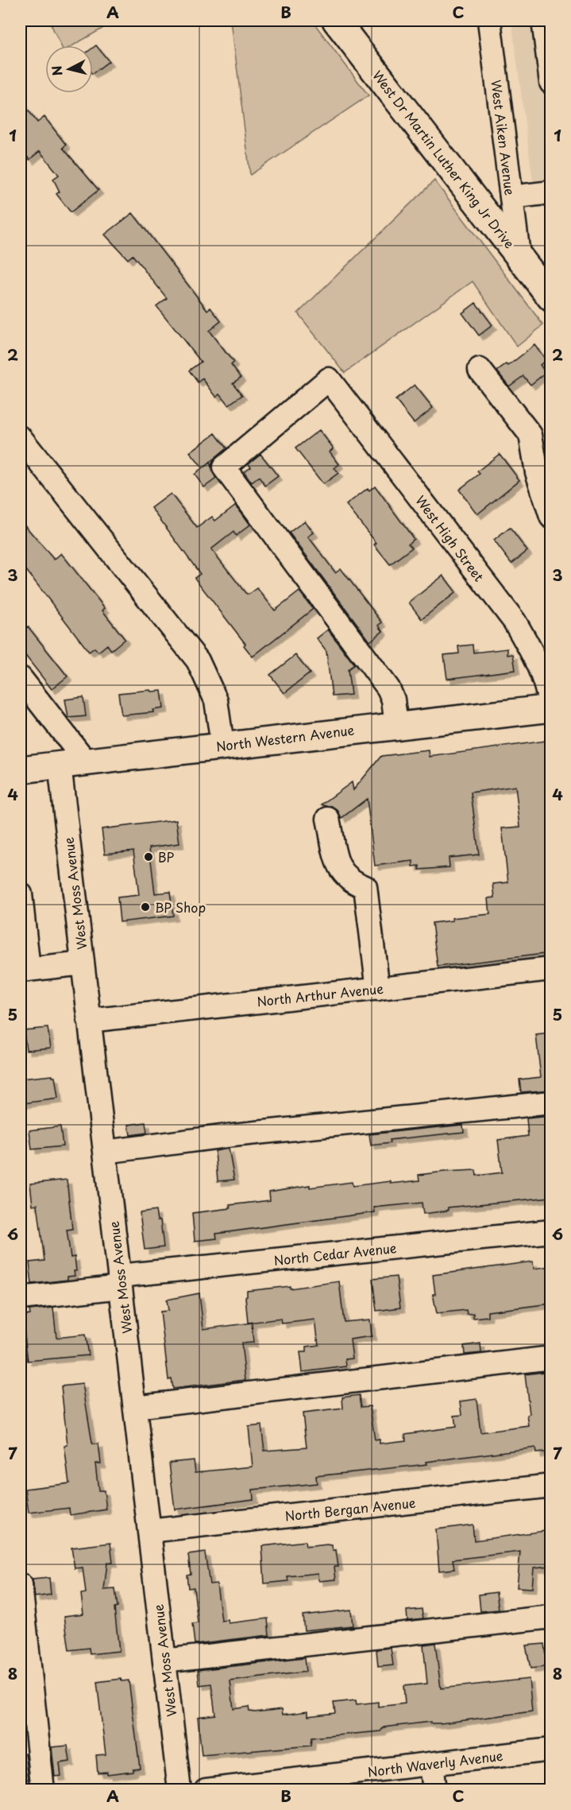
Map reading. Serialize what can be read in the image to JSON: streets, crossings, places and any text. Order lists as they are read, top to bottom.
{
  "streets": {
    "main road": ["West Dr Martin Luther King Jr Drive", "North Western Avenue"],
    "street": [
      "West Aiken Avenue",
      "West High Street",
      "West Moss Avenue",
      "North Arthur Avenue",
      "North Cedar Avenue",
      "North Bergan Avenue",
      "North Waverly Avenue"
    ]
  },
  "crossings": [
    ["West Aiken Avenue", "West Dr Martin Luther King Jr Drive"],
    ["West High Street", "North Western Avenue"],
    ["North Western Avenue", "West Moss Avenue"],
    ["West Moss Avenue", "North Arthur Avenue"],
    ["West Moss Avenue", "North Cedar Avenue"],
    ["West Moss Avenue", "North Bergan Avenue"]
  ],
  "places": ["BP", "BP Shop"],
  "north": "left",
  "grid": {
    "columns": ["A", "B", "C"],
    "rows": [
      "1",
      "2",
      "3",
      "4",
      "5",
      "6",
      "7",
      "8"
    ]
  }
}
